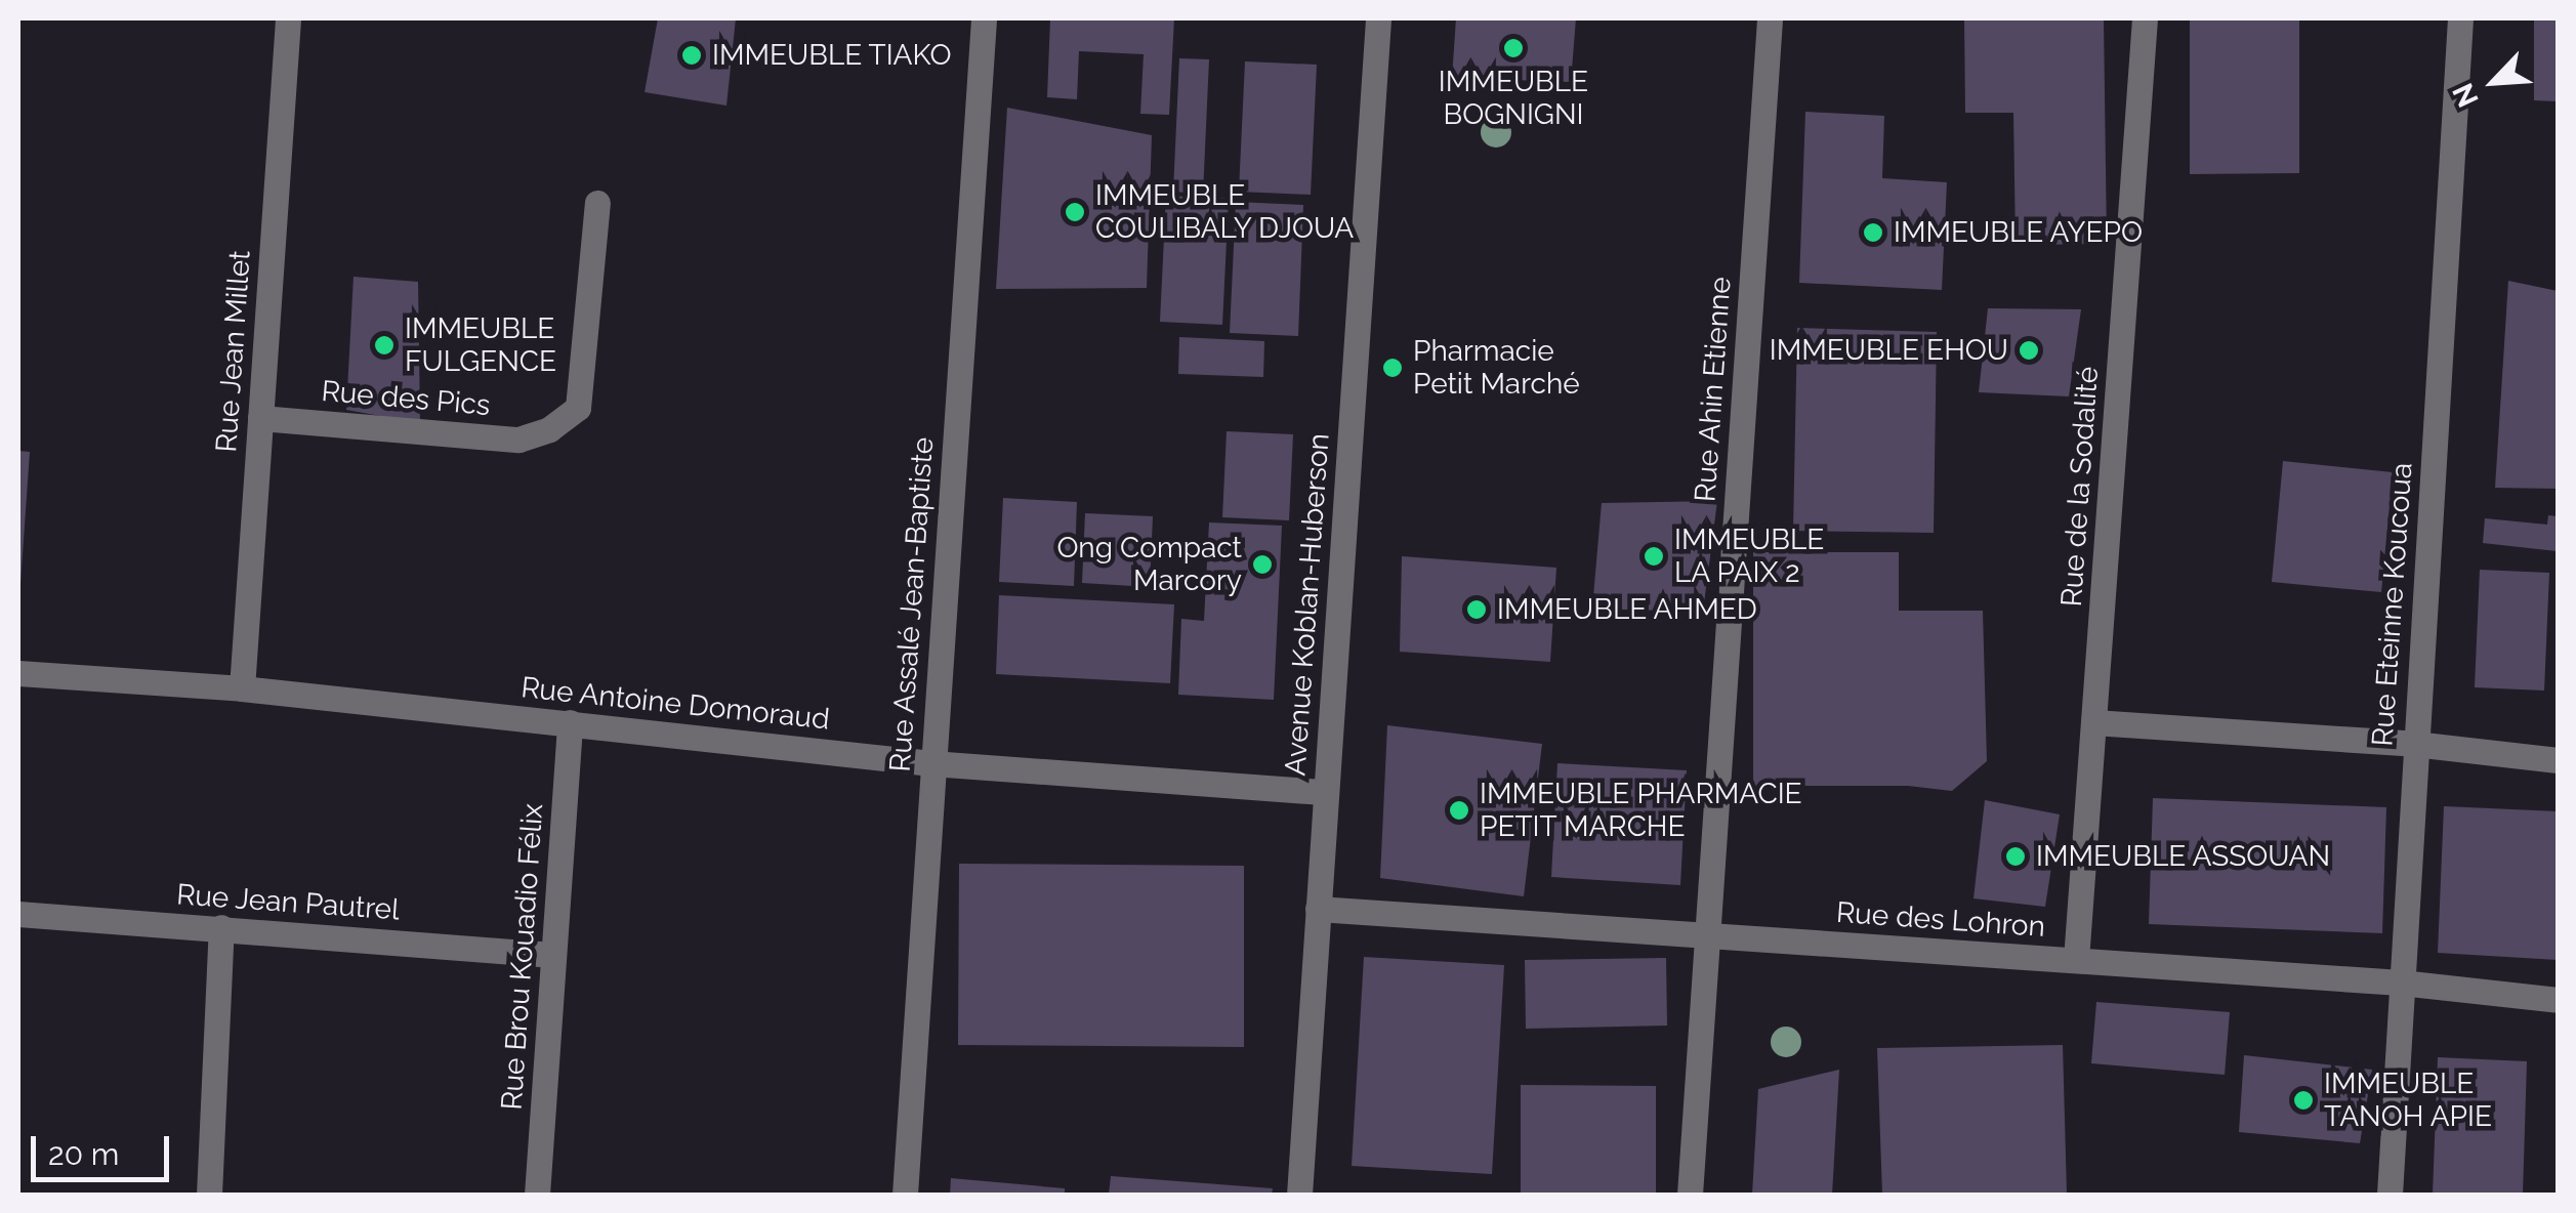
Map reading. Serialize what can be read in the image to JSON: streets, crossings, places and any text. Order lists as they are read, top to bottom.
{
  "streets": {
    "street": [
      "Rue Jean Millet",
      "Rue Ahin Etienne",
      "Rue des Pics",
      "Rue de la Sodalité",
      "Rue Assalé Jean-Baptiste",
      "Avenue Koblan-Huberson",
      "Rue Eteinne Koucoua",
      "Rue Antoine Domoraud",
      "Rue Jean Pautrel",
      "Rue des Lohron",
      "Rue Brou Kouadio Félix"
    ]
  },
  "crossings": [
    ["Rue Jean Millet", "Rue des Pics"],
    ["Rue Jean Millet", "Rue Antoine Domoraud"],
    ["Rue Ahin Etienne", "Rue des Lohron"],
    ["Rue de la Sodalité", "Rue des Lohron"],
    ["Rue Assalé Jean-Baptiste", "Rue Antoine Domoraud"],
    ["Avenue Koblan-Huberson", "Rue Antoine Domoraud"],
    ["Avenue Koblan-Huberson", "Rue des Lohron"],
    ["Rue Eteinne Koucoua", "Rue des Lohron"],
    ["Rue Antoine Domoraud", "Rue Brou Kouadio Félix"],
    ["Rue Jean Pautrel", "Rue Brou Kouadio Félix"]
  ],
  "places": [
    "IMMEUBLE BOGNIGNI",
    "IMMEUBLE TIAKO",
    "IMMEUBLE COULIBALY DJOUA",
    "IMMEUBLE AYEPO",
    "IMMEUBLE FULGENCE",
    "IMMEUBLE EHOU",
    "Pharmacie Petit Marché",
    "IMMEUBLE LA PAIX 2",
    "Ong Compact Marcory",
    "IMMEUBLE AHMED",
    "IMMEUBLE PHARMACIE PETIT MARCHE",
    "IMMEUBLE ASSOUAN",
    "IMMEUBLE TANOH APIE"
  ],
  "scale_bar": "20 m",
  "north": "bottom left"
}
